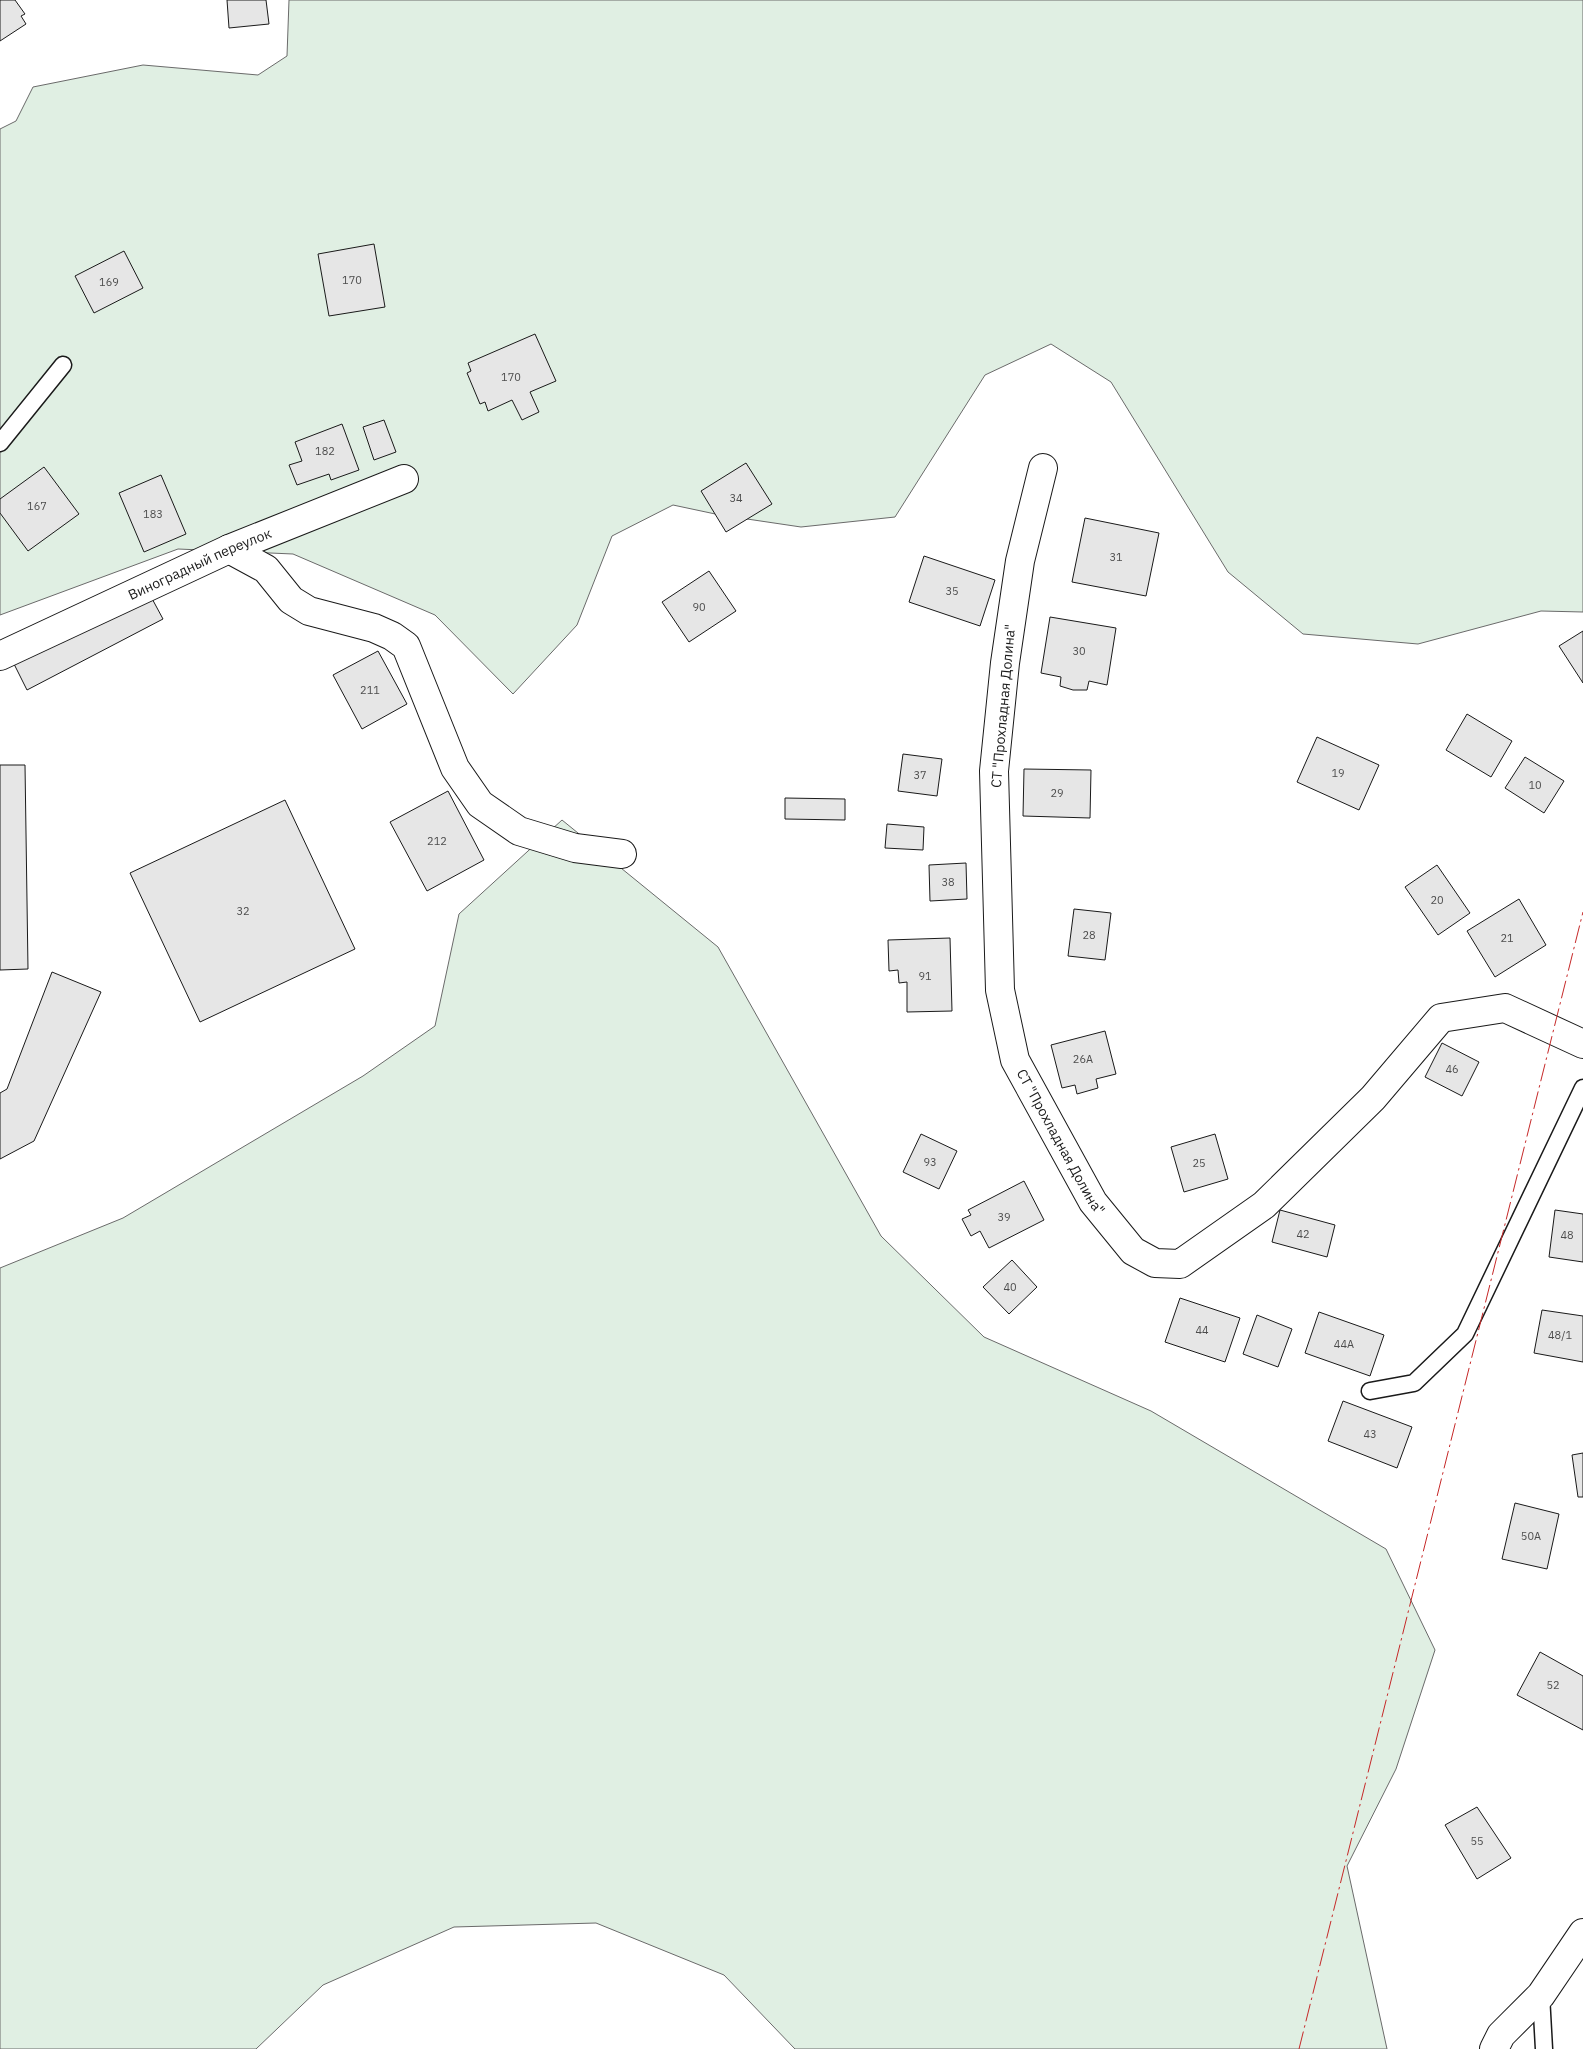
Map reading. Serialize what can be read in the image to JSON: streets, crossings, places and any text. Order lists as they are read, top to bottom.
{
  "streets": {
    "street": ["Виноградный переулок", "СТ \"Прохладная Долина\""]
  },
  "house_numbers": [
    "170",
    "169",
    "170",
    "182",
    "34",
    "167",
    "183",
    "31",
    "35",
    "90",
    "30",
    "211",
    "19",
    "37",
    "10",
    "29",
    "212",
    "38",
    "20",
    "32",
    "28",
    "21",
    "91",
    "26А",
    "46",
    "93",
    "25",
    "39",
    "42",
    "48",
    "40",
    "44",
    "48/1",
    "44А",
    "43",
    "50А",
    "52",
    "55"
  ]
}
